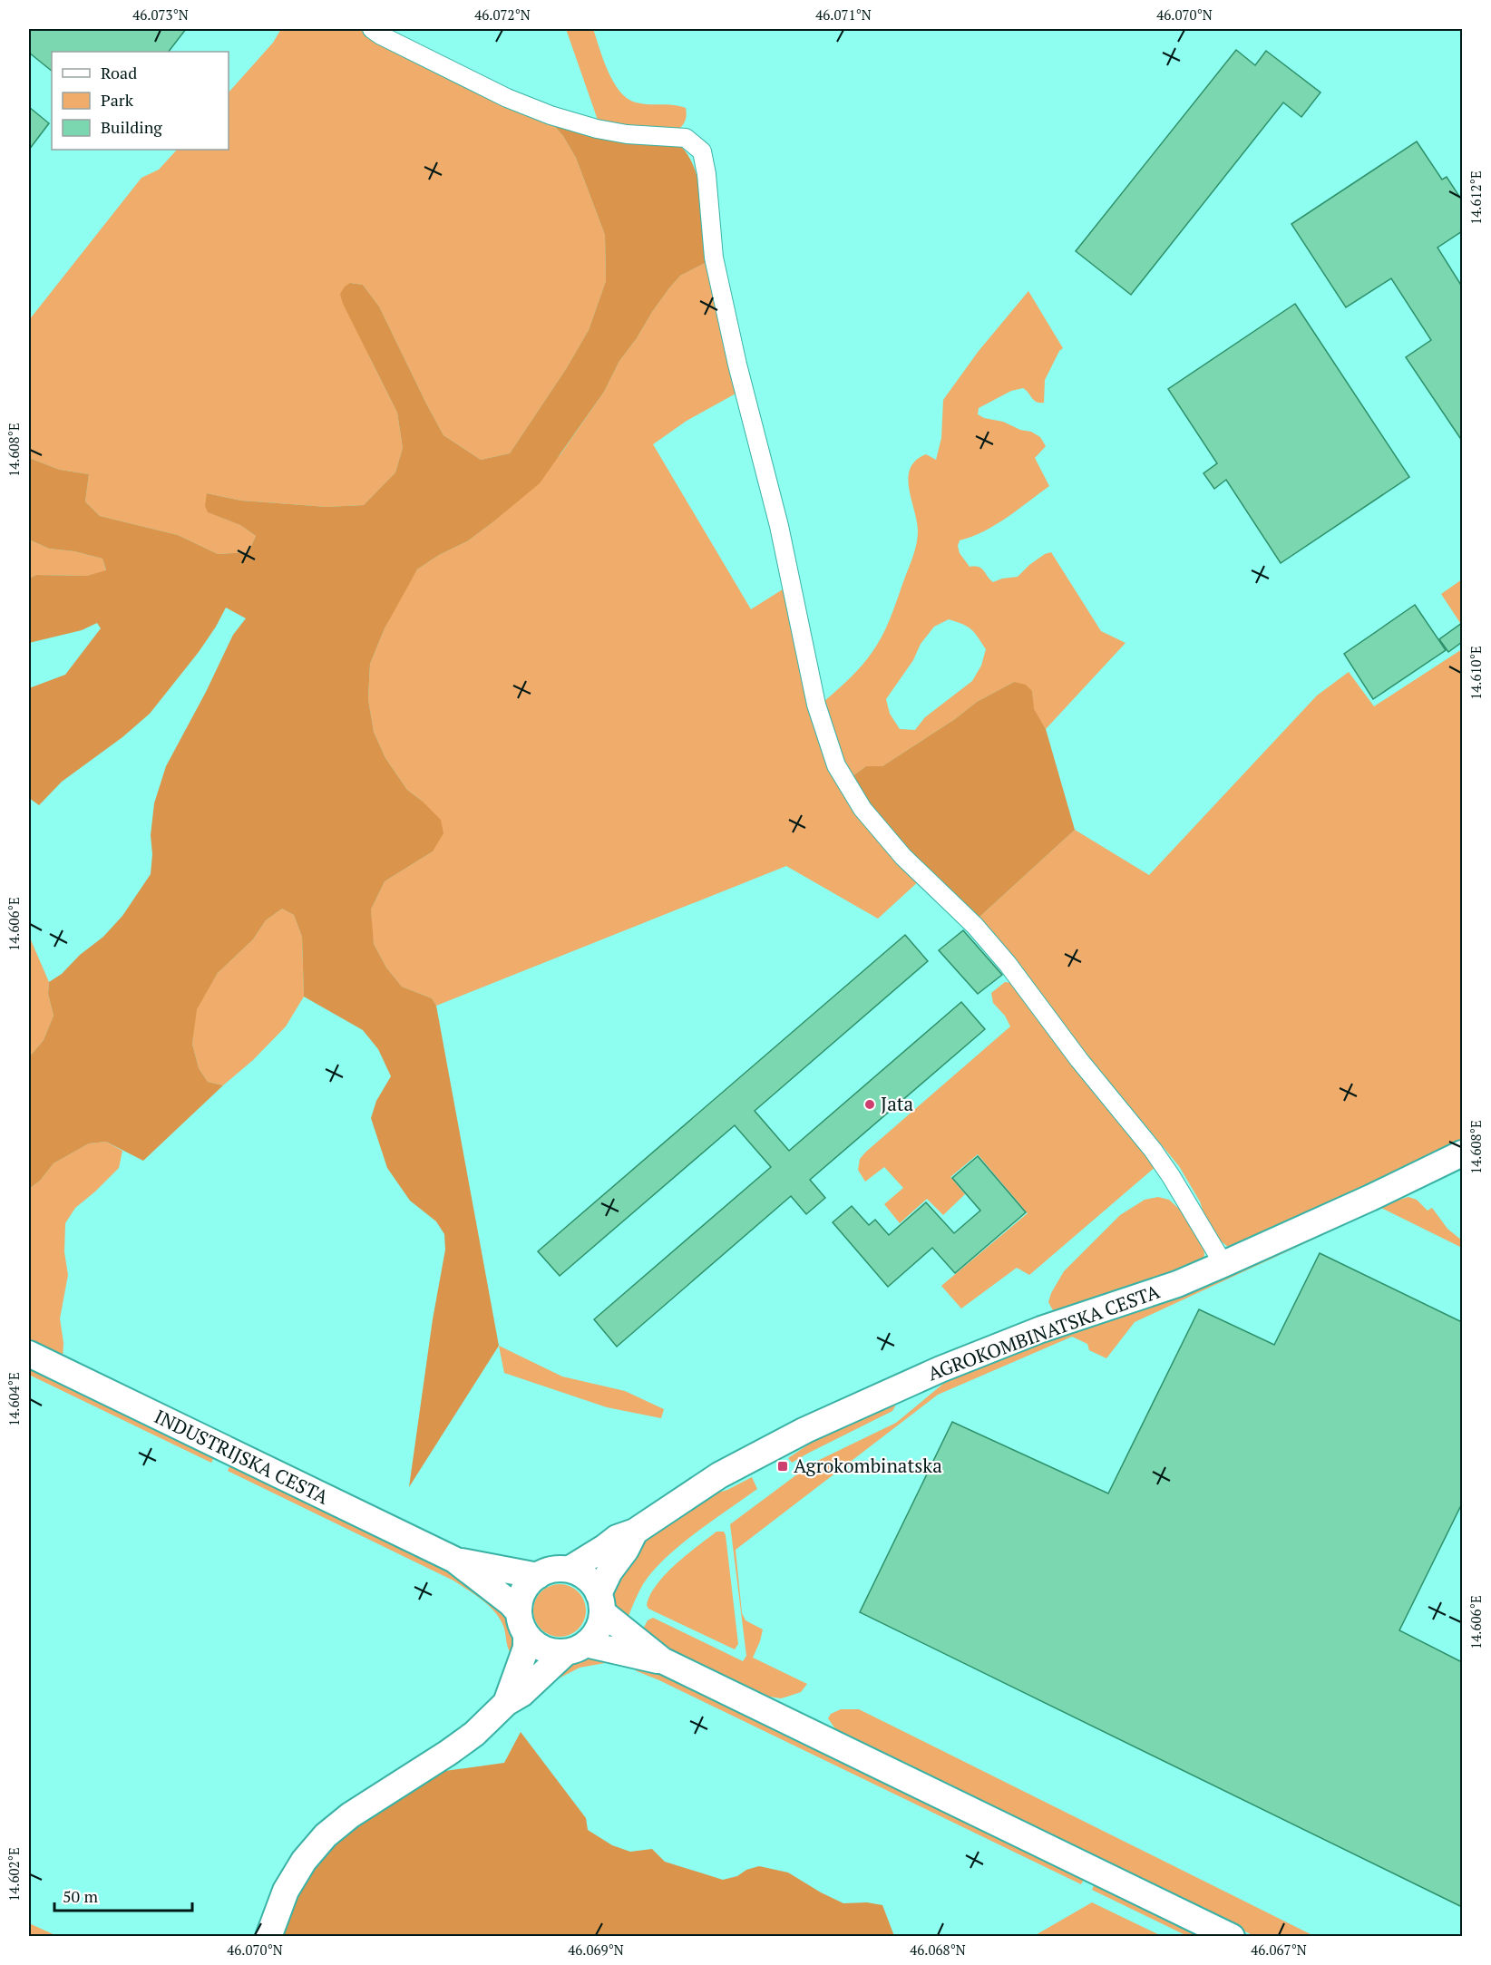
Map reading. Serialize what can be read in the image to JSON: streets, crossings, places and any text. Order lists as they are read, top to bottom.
{
  "streets": {
    "street": ["AGROKOMBINATSKA CESTA", "INDUSTRIJSKA CESTA"]
  },
  "crossings": [
    ["AGROKOMBINATSKA CESTA", "INDUSTRIJSKA CESTA"]
  ],
  "places": {
    "other": ["Jata"],
    "transit": ["Agrokombinatska"]
  },
  "legend": ["Road", "Park", "Building"],
  "scale_bar": "50 m",
  "coordinates": [
    "46.073°N",
    "46.072°N",
    "46.071°N",
    "46.070°N",
    "14.612°E",
    "14.608°E",
    "14.610°E",
    "14.606°E",
    "14.604°E",
    "14.602°E",
    "46.069°N",
    "46.068°N",
    "46.067°N"
  ]
}
